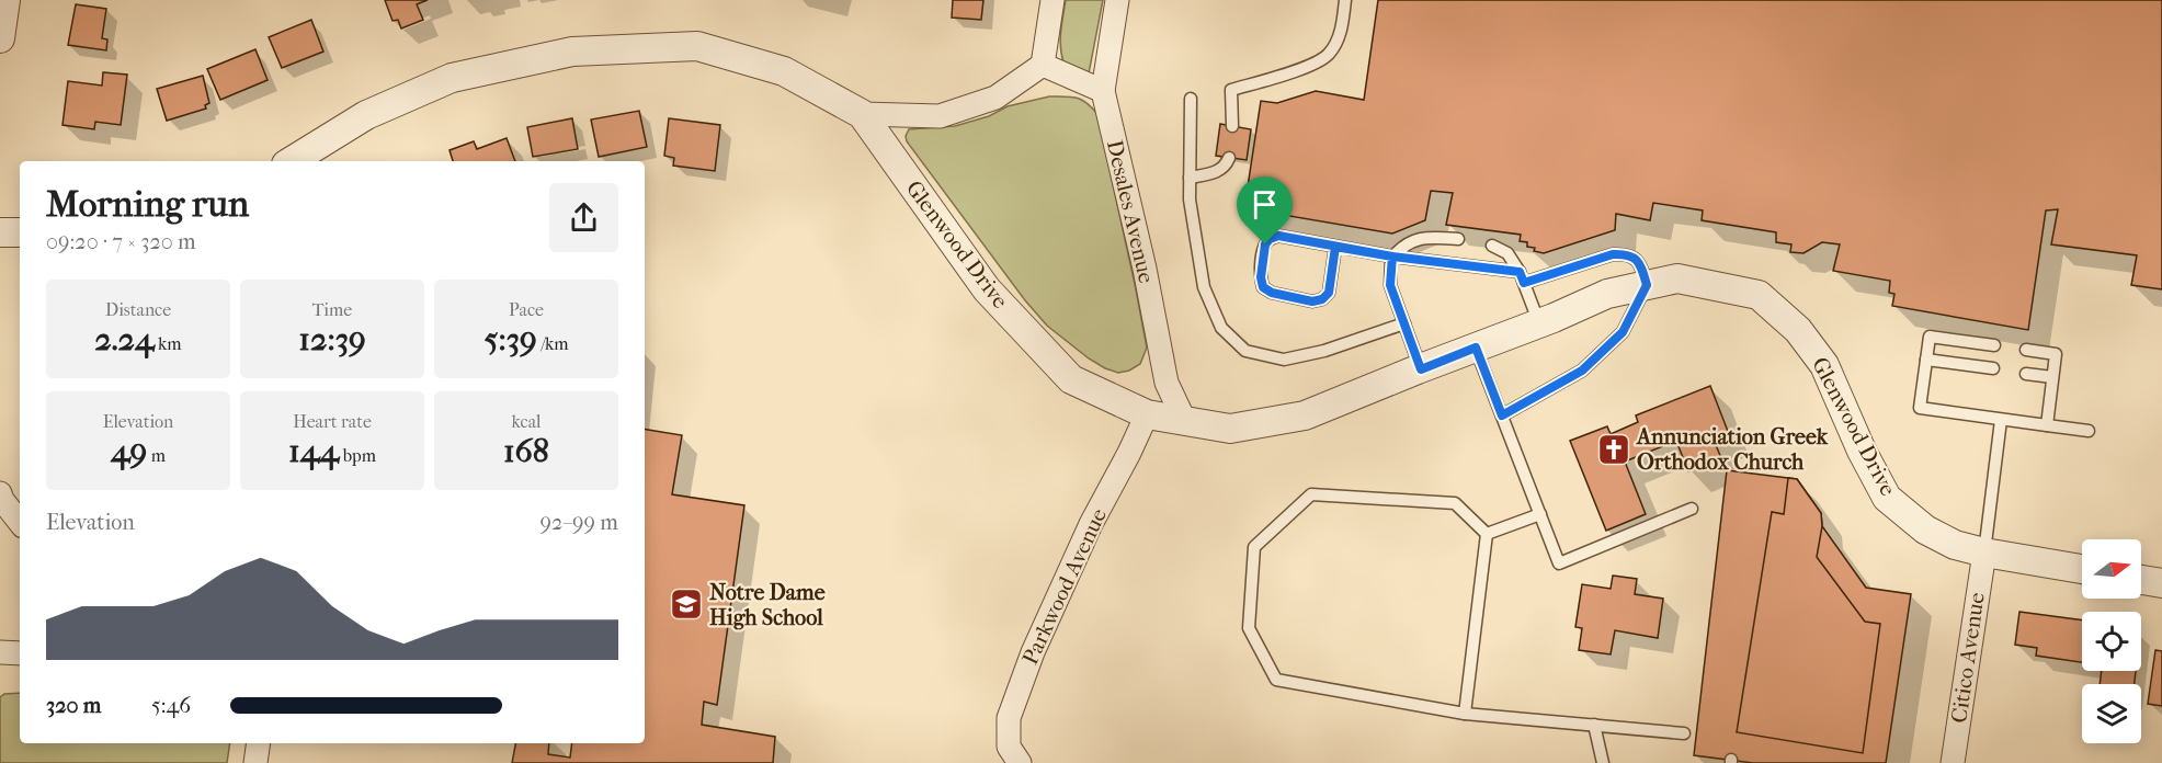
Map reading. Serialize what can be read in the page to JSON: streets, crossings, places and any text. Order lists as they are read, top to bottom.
{
  "streets": {
    "street": [
      "Desales Avenue",
      "Glenwood Drive",
      "Parkwood Avenue",
      "Citico Avenue"
    ]
  },
  "crossings": [
    ["Desales Avenue", "Glenwood Drive"],
    ["Glenwood Drive", "Parkwood Avenue"],
    ["Glenwood Drive", "Citico Avenue"]
  ],
  "places": {
    "church": ["Annunciation Greek Orthodox Church"],
    "school or university": ["Notre Dame High School"]
  },
  "north": "right",
  "page": {
    "heading": ["Morning run", "09:20 · 7 × 320 m"],
    "stats": [
      ["Distance", "2.24 km"],
      ["Time", "12:39"],
      ["Pace", "5:39 /km"],
      ["Elevation", "49 m"],
      ["Heart rate", "144 bpm"],
      ["kcal", "168"]
    ],
    "chart": ["Elevation", "92–99 m"],
    "list": [
      {
        "name": "320 m",
        "note": "5:46"
      }
    ]
  }
}
